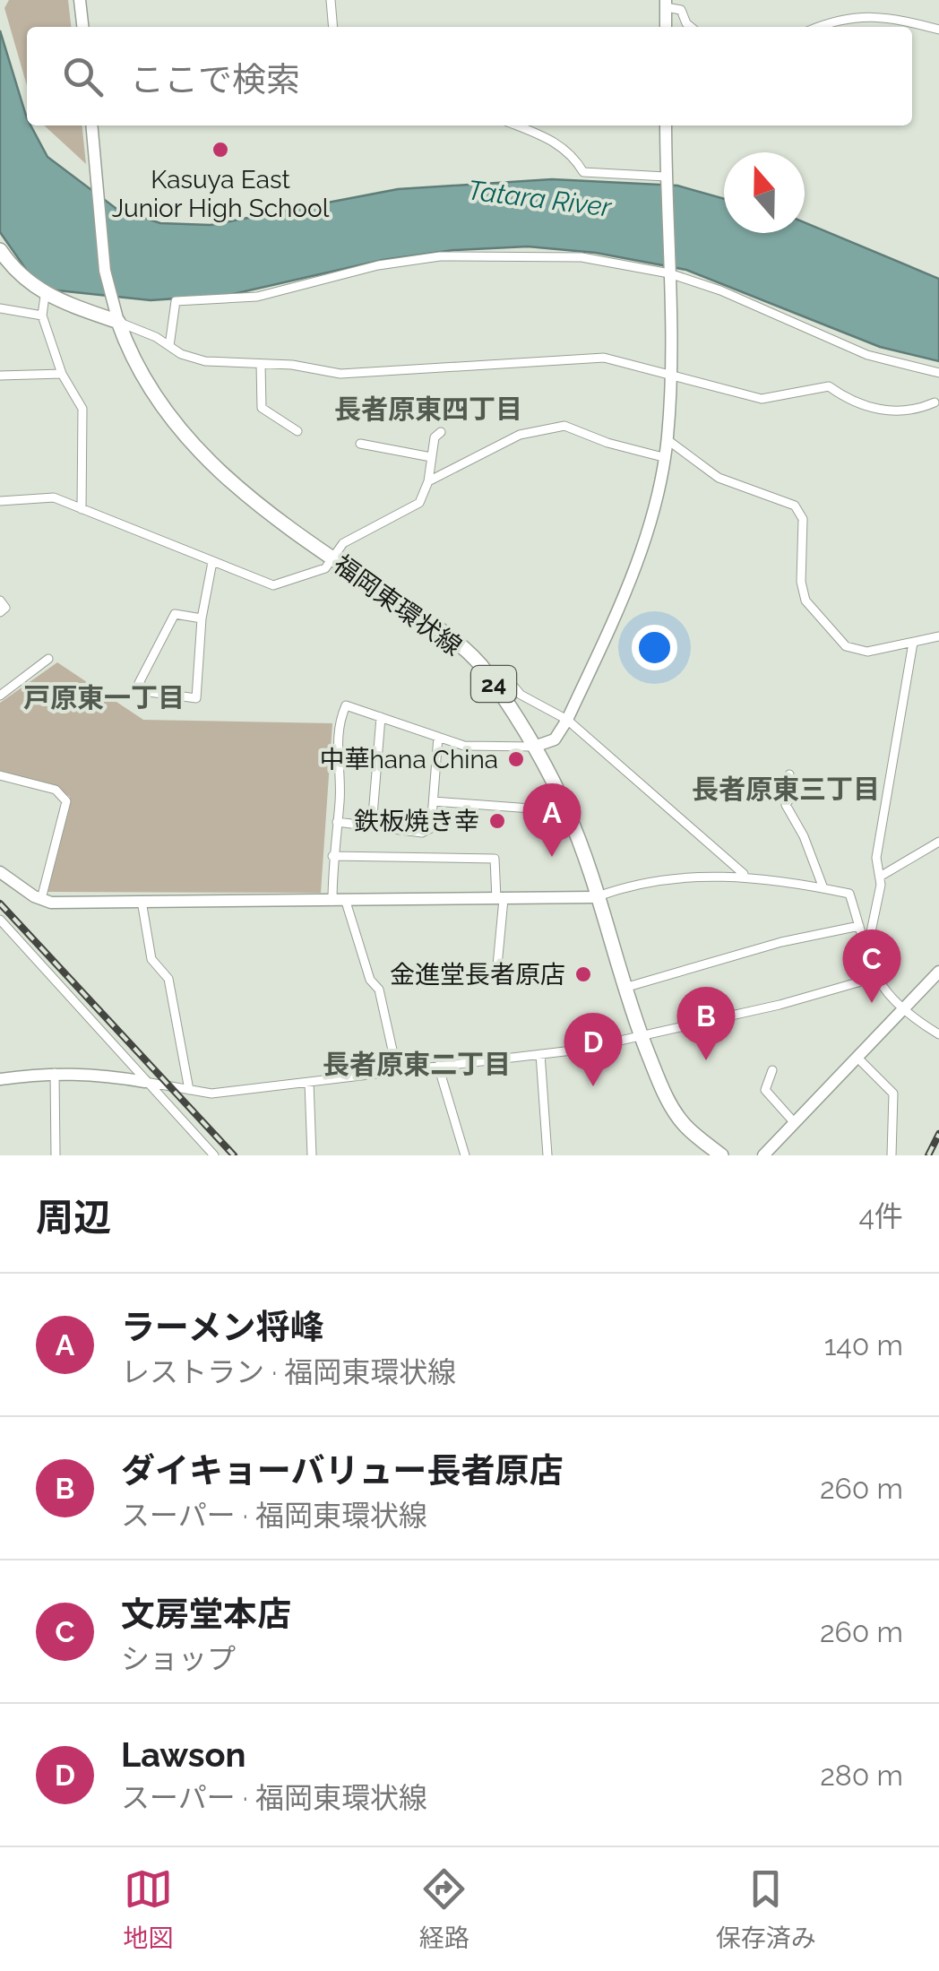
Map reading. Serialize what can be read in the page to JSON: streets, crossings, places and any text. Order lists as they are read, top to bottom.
{
  "streets": {
    "main road": ["福岡東環状線", "24"]
  },
  "districts": [
    "長者原東四丁目",
    "戸原東一丁目",
    "長者原東三丁目",
    "長者原東二丁目"
  ],
  "water": ["Tatara River"],
  "places": [
    "Kasuya East Junior High School",
    "中華hana China",
    "鉄板焼き幸",
    "金進堂長者原店"
  ],
  "north": "top",
  "page": {
    "search": "ここで検索",
    "pins": [
      "A",
      "C",
      "B",
      "D"
    ],
    "heading": ["周辺", "4件"],
    "list": [
      {
        "mark": "A",
        "name": "ラーメン将峰",
        "note": "レストラン · 福岡東環状線",
        "value": "140 m"
      },
      {
        "mark": "B",
        "name": "ダイキョーバリュー長者原店",
        "note": "スーパー · 福岡東環状線",
        "value": "260 m"
      },
      {
        "mark": "C",
        "name": "文房堂本店",
        "note": "ショップ",
        "value": "260 m"
      },
      {
        "mark": "D",
        "name": "Lawson",
        "note": "スーパー · 福岡東環状線",
        "value": "280 m"
      }
    ],
    "nav": ["地図", "経路", "保存済み"]
  }
}
